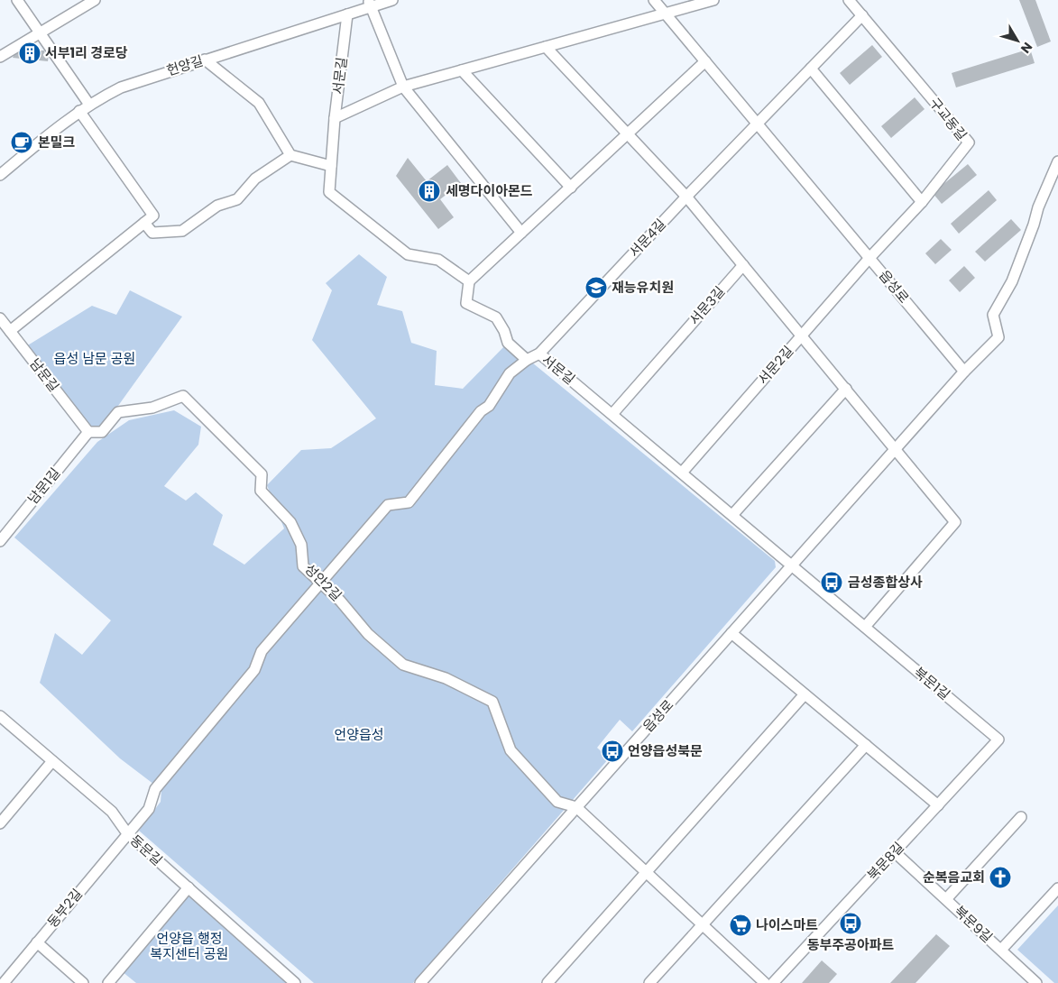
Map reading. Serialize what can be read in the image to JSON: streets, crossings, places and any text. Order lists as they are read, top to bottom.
{
  "streets": {
    "street": [
      "헌양길",
      "서문길",
      "구교동길",
      "서문4길",
      "읍성로",
      "서문3길",
      "서문2길",
      "남문길",
      "남문1길",
      "성안2길",
      "북문1길",
      "동문길",
      "북문8길",
      "동부2길",
      "북문9길"
    ]
  },
  "crossings": [
    ["헌양길", "서문길"],
    ["서문길", "서문4길"],
    ["서문길", "읍성로"],
    ["서문길", "서문3길"],
    ["서문길", "서문2길"],
    ["서문길", "북문1길"],
    ["서문길", "동부2길"],
    ["구교동길", "읍성로"],
    ["구교동길", "서문2길"],
    ["서문4길", "읍성로"],
    ["읍성로", "서문2길"],
    ["읍성로", "성안2길"],
    ["읍성로", "북문1길"],
    ["남문길", "남문1길"],
    ["남문길", "성안2길"],
    ["남문1길", "성안2길"],
    ["성안2길", "동부2길"],
    ["북문1길", "북문8길"],
    ["동문길", "동부2길"],
    ["북문8길", "북문9길"]
  ],
  "parks": ["읍성 남문 공원", "언양읍성", "언양읍 행정 복지센터 공원"],
  "places": {
    "building": ["서부1리 경로당", "세명다이아몬드"],
    "cafe": ["본밀크"],
    "school or university": ["재능유치원"],
    "bus stop": ["금성종합상사", "언양읍성북문", "동부주공아파트"],
    "church": ["순복음교회"],
    "supermarket": ["나이스마트"]
  },
  "north": "bottom right"
}
